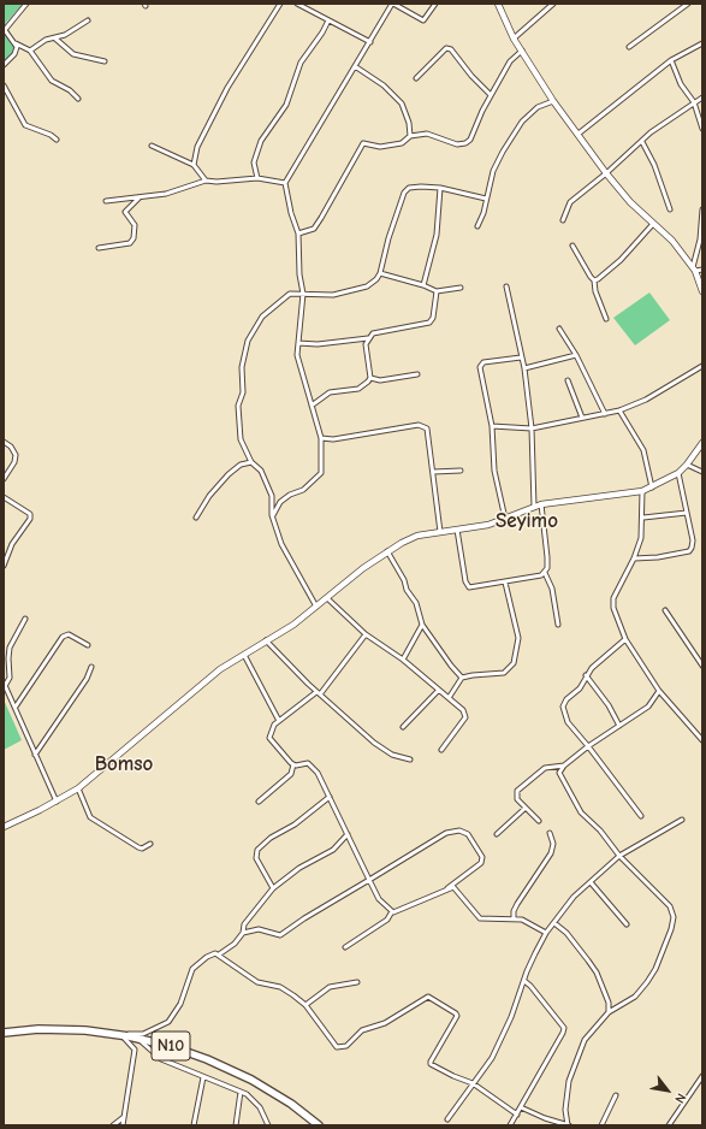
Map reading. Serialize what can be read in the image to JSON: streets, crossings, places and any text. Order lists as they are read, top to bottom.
{
  "streets": {
    "highway": ["N10"]
  },
  "districts": ["Seyimo", "Bomso"],
  "north": "bottom right"
}
